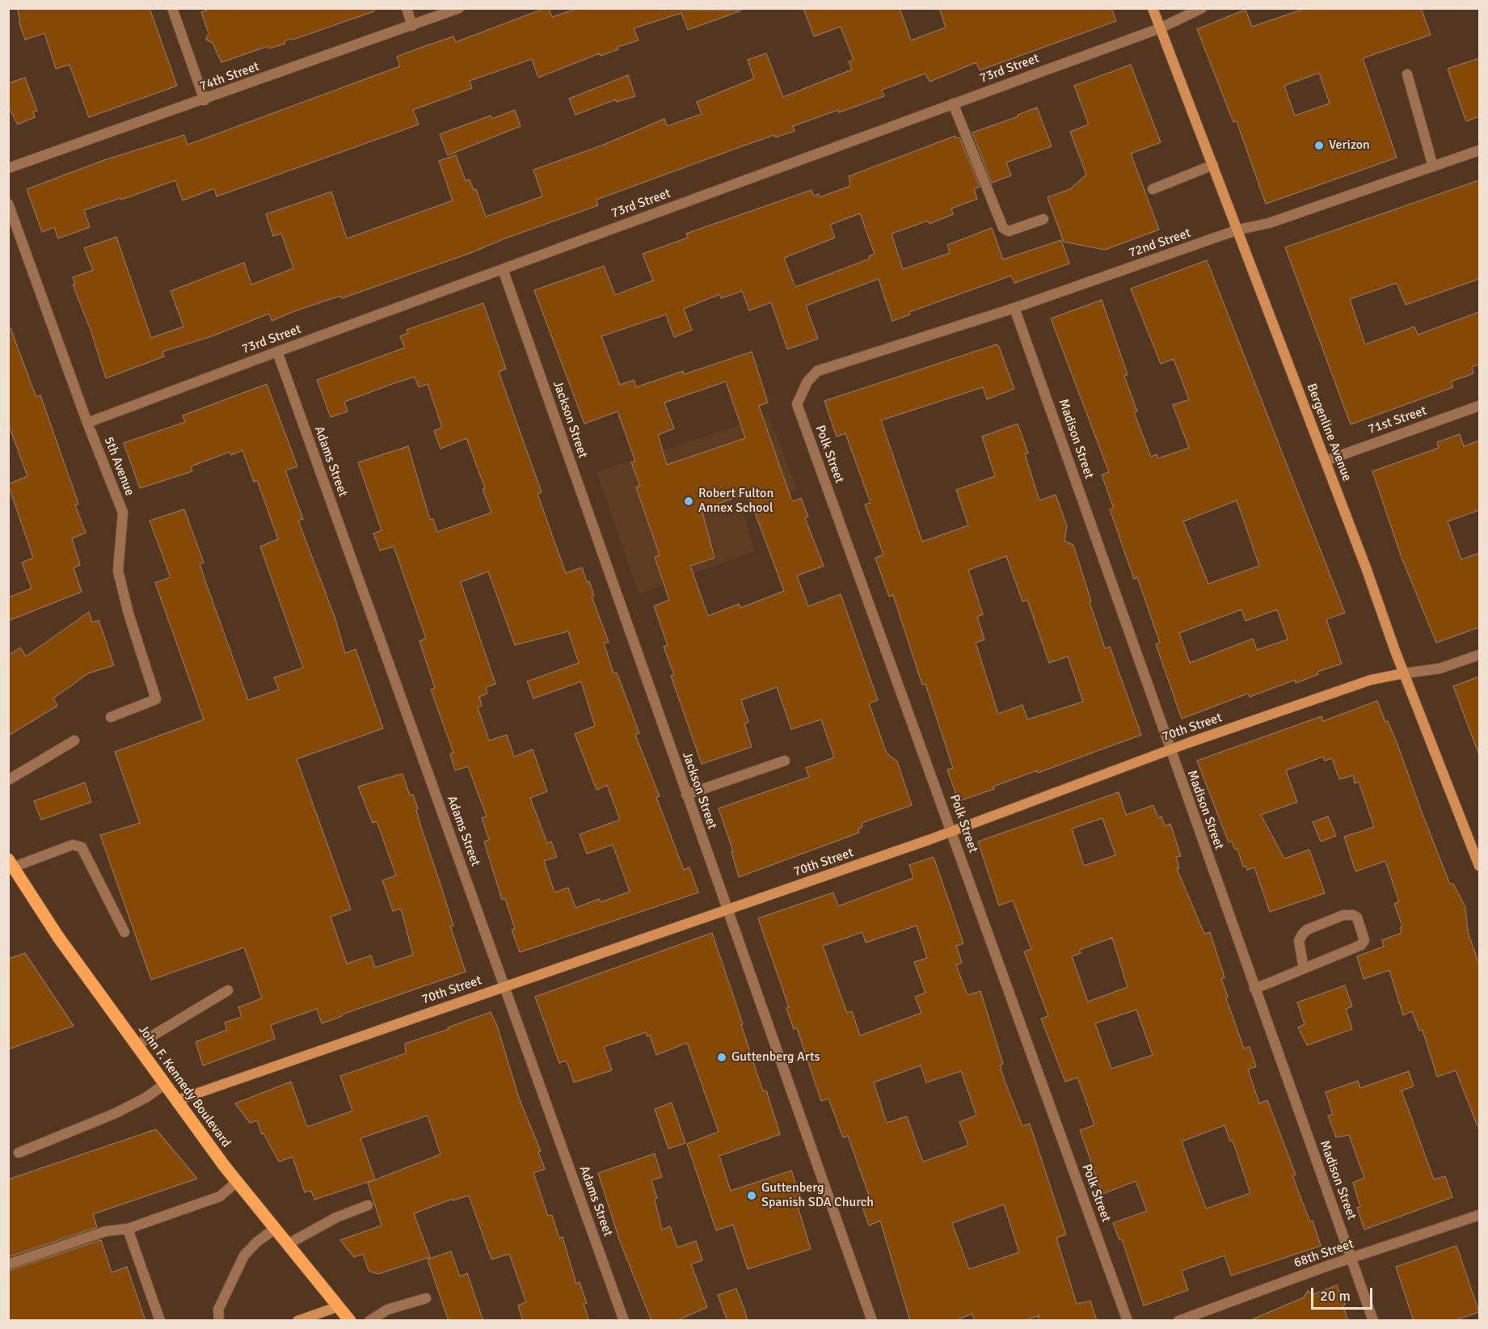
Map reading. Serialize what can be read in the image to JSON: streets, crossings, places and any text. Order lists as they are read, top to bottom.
{
  "streets": {
    "main road": ["John F. Kennedy Boulevard"],
    "street": [
      "73rd Street",
      "74th Street",
      "72nd Street",
      "Jackson Street",
      "71st Street",
      "Bergenline Avenue",
      "Madison Street",
      "Polk Street",
      "Adams Street",
      "5th Avenue",
      "70th Street",
      "68th Street"
    ]
  },
  "crossings": [
    ["73rd Street", "Jackson Street"],
    ["73rd Street", "Bergenline Avenue"],
    ["73rd Street", "Adams Street"],
    ["73rd Street", "5th Avenue"],
    ["72nd Street", "Bergenline Avenue"],
    ["72nd Street", "Madison Street"],
    ["72nd Street", "Polk Street"],
    ["Jackson Street", "70th Street"],
    ["71st Street", "Bergenline Avenue"],
    ["Bergenline Avenue", "70th Street"],
    ["Madison Street", "70th Street"],
    ["Madison Street", "68th Street"],
    ["Polk Street", "70th Street"],
    ["Adams Street", "70th Street"],
    ["70th Street", "John F. Kennedy Boulevard"]
  ],
  "places": [
    "Verizon",
    "Robert Fulton Annex School",
    "Guttenberg Arts",
    "Guttenberg Spanish SDA Church"
  ],
  "scale_bar": "20 m"
}
